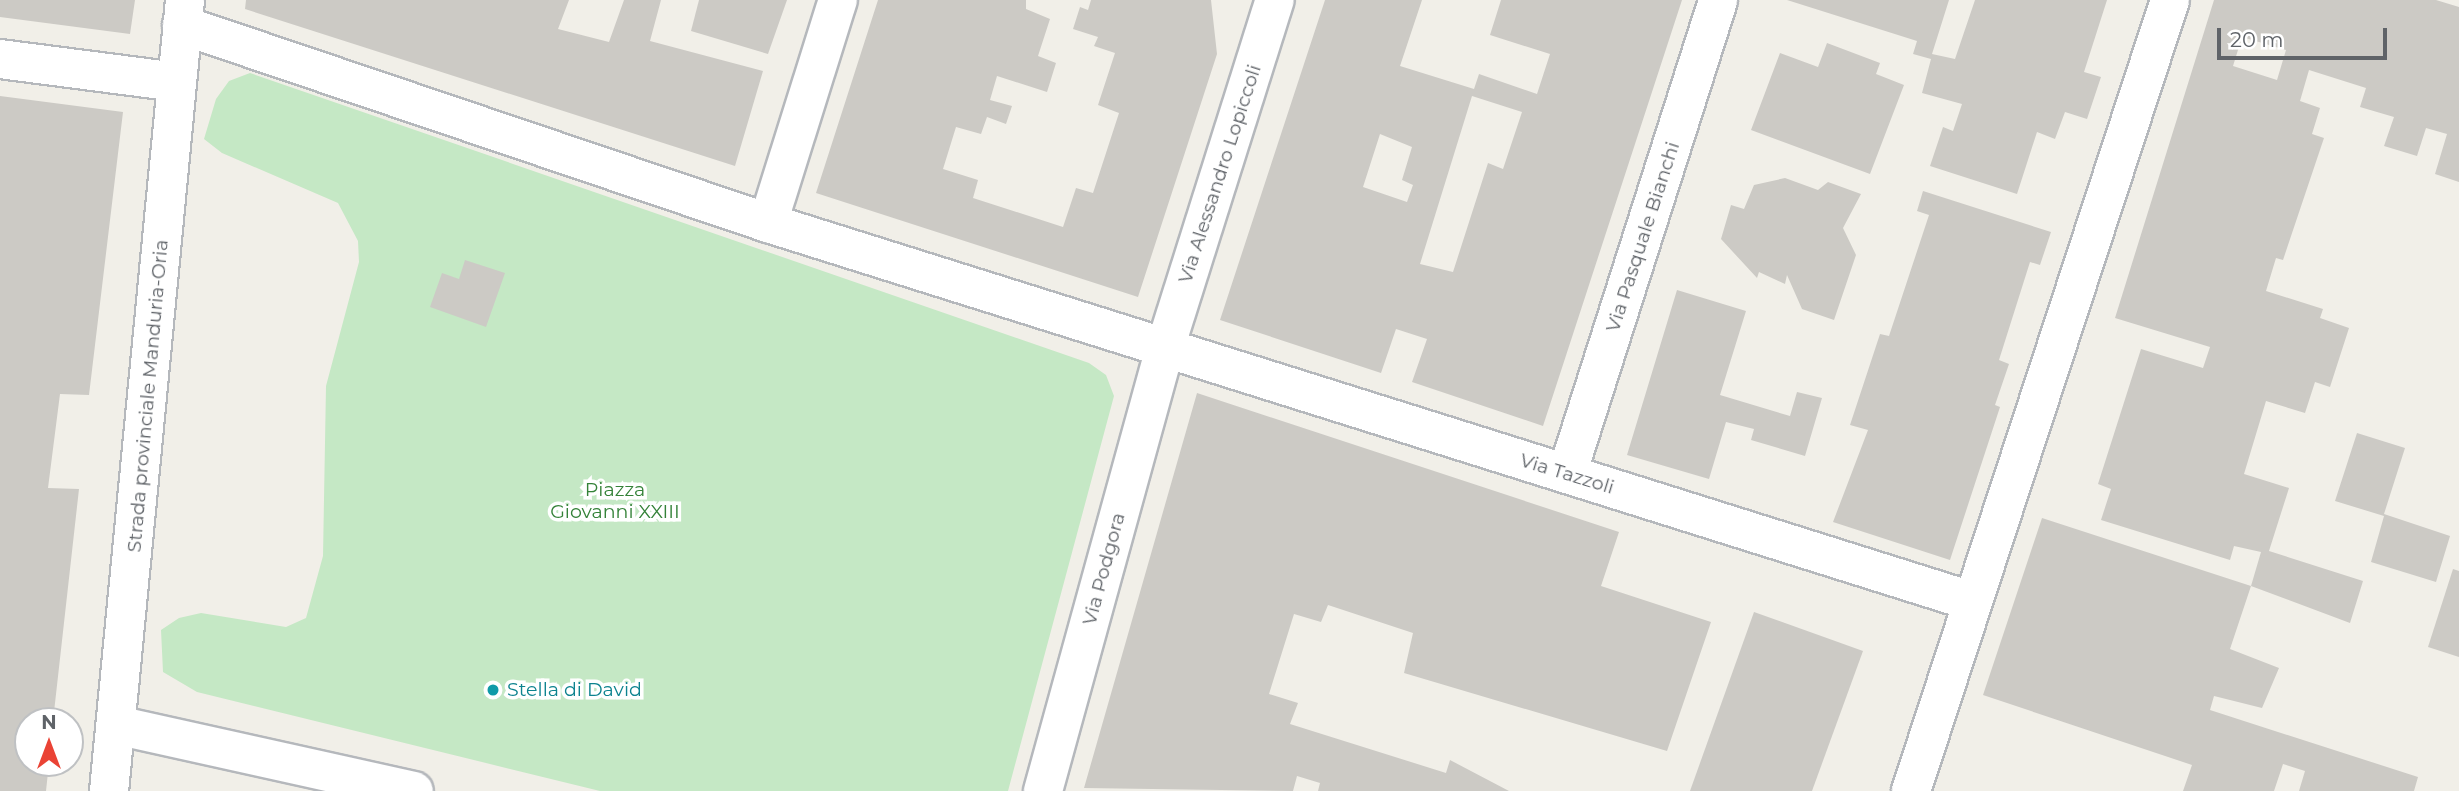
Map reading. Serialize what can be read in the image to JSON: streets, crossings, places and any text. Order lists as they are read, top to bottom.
{
  "streets": {
    "street": [
      "Via Alessandro Lopiccoli",
      "Via Pasquale Bianchi",
      "Strada provinciale Manduria-Oria",
      "Via Tazzoli",
      "Via Podgora"
    ]
  },
  "crossings": [
    ["Via Alessandro Lopiccoli", "Via Tazzoli"],
    ["Via Alessandro Lopiccoli", "Via Podgora"],
    ["Via Pasquale Bianchi", "Via Tazzoli"],
    ["Via Tazzoli", "Via Podgora"]
  ],
  "parks": ["Piazza Giovanni XXIII"],
  "places": ["Stella di David"],
  "scale_bar": "20 m",
  "north": "top"
}
